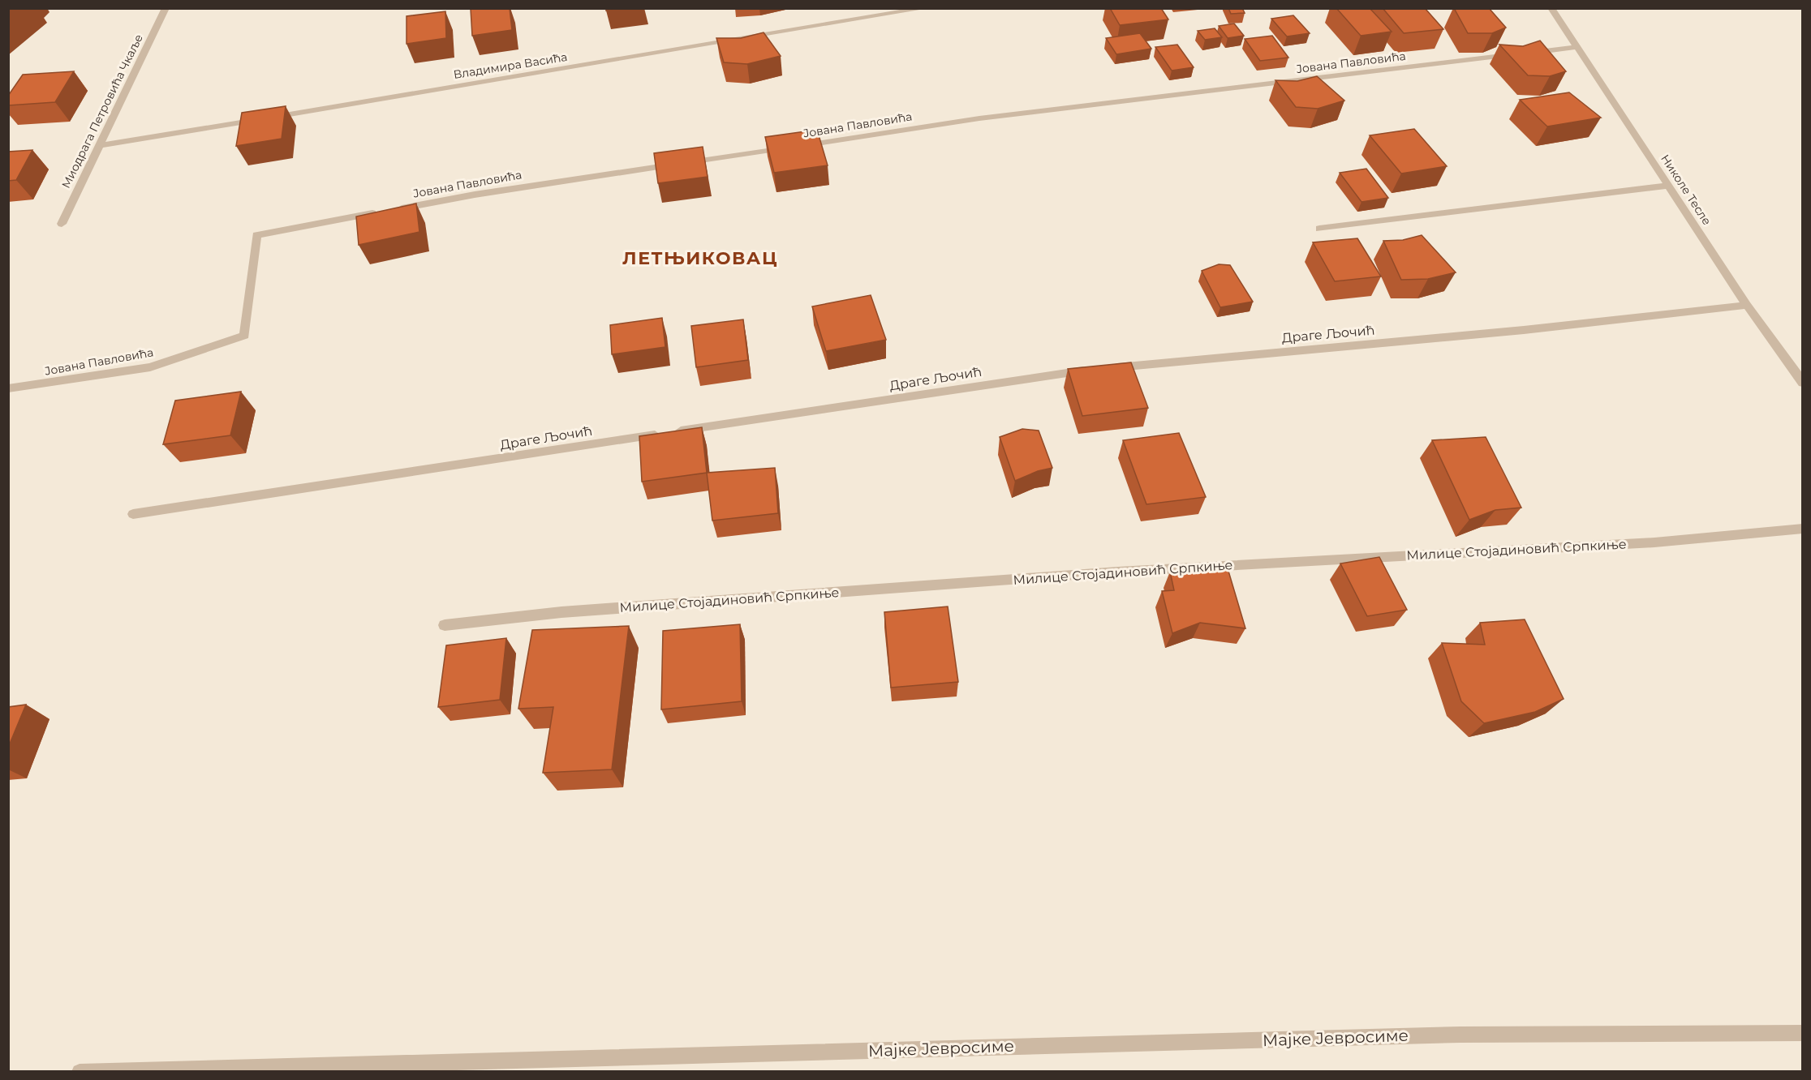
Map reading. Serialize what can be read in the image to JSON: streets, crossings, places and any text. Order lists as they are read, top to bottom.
{
  "streets": {
    "street": [
      "Јована Павловића",
      "Владимира Васића",
      "Миодрага Петровића Чкаље",
      "Николе Тесле",
      "Драге Љочић",
      "Милице Стојадиновић Српкиње",
      "Мајке Јевросиме"
    ]
  },
  "crossings": [
    ["Јована Павловића", "Николе Тесле"],
    ["Николе Тесле", "Драге Љочић"]
  ],
  "districts": ["ЛЕТЊИКОВАЦ"]
}
